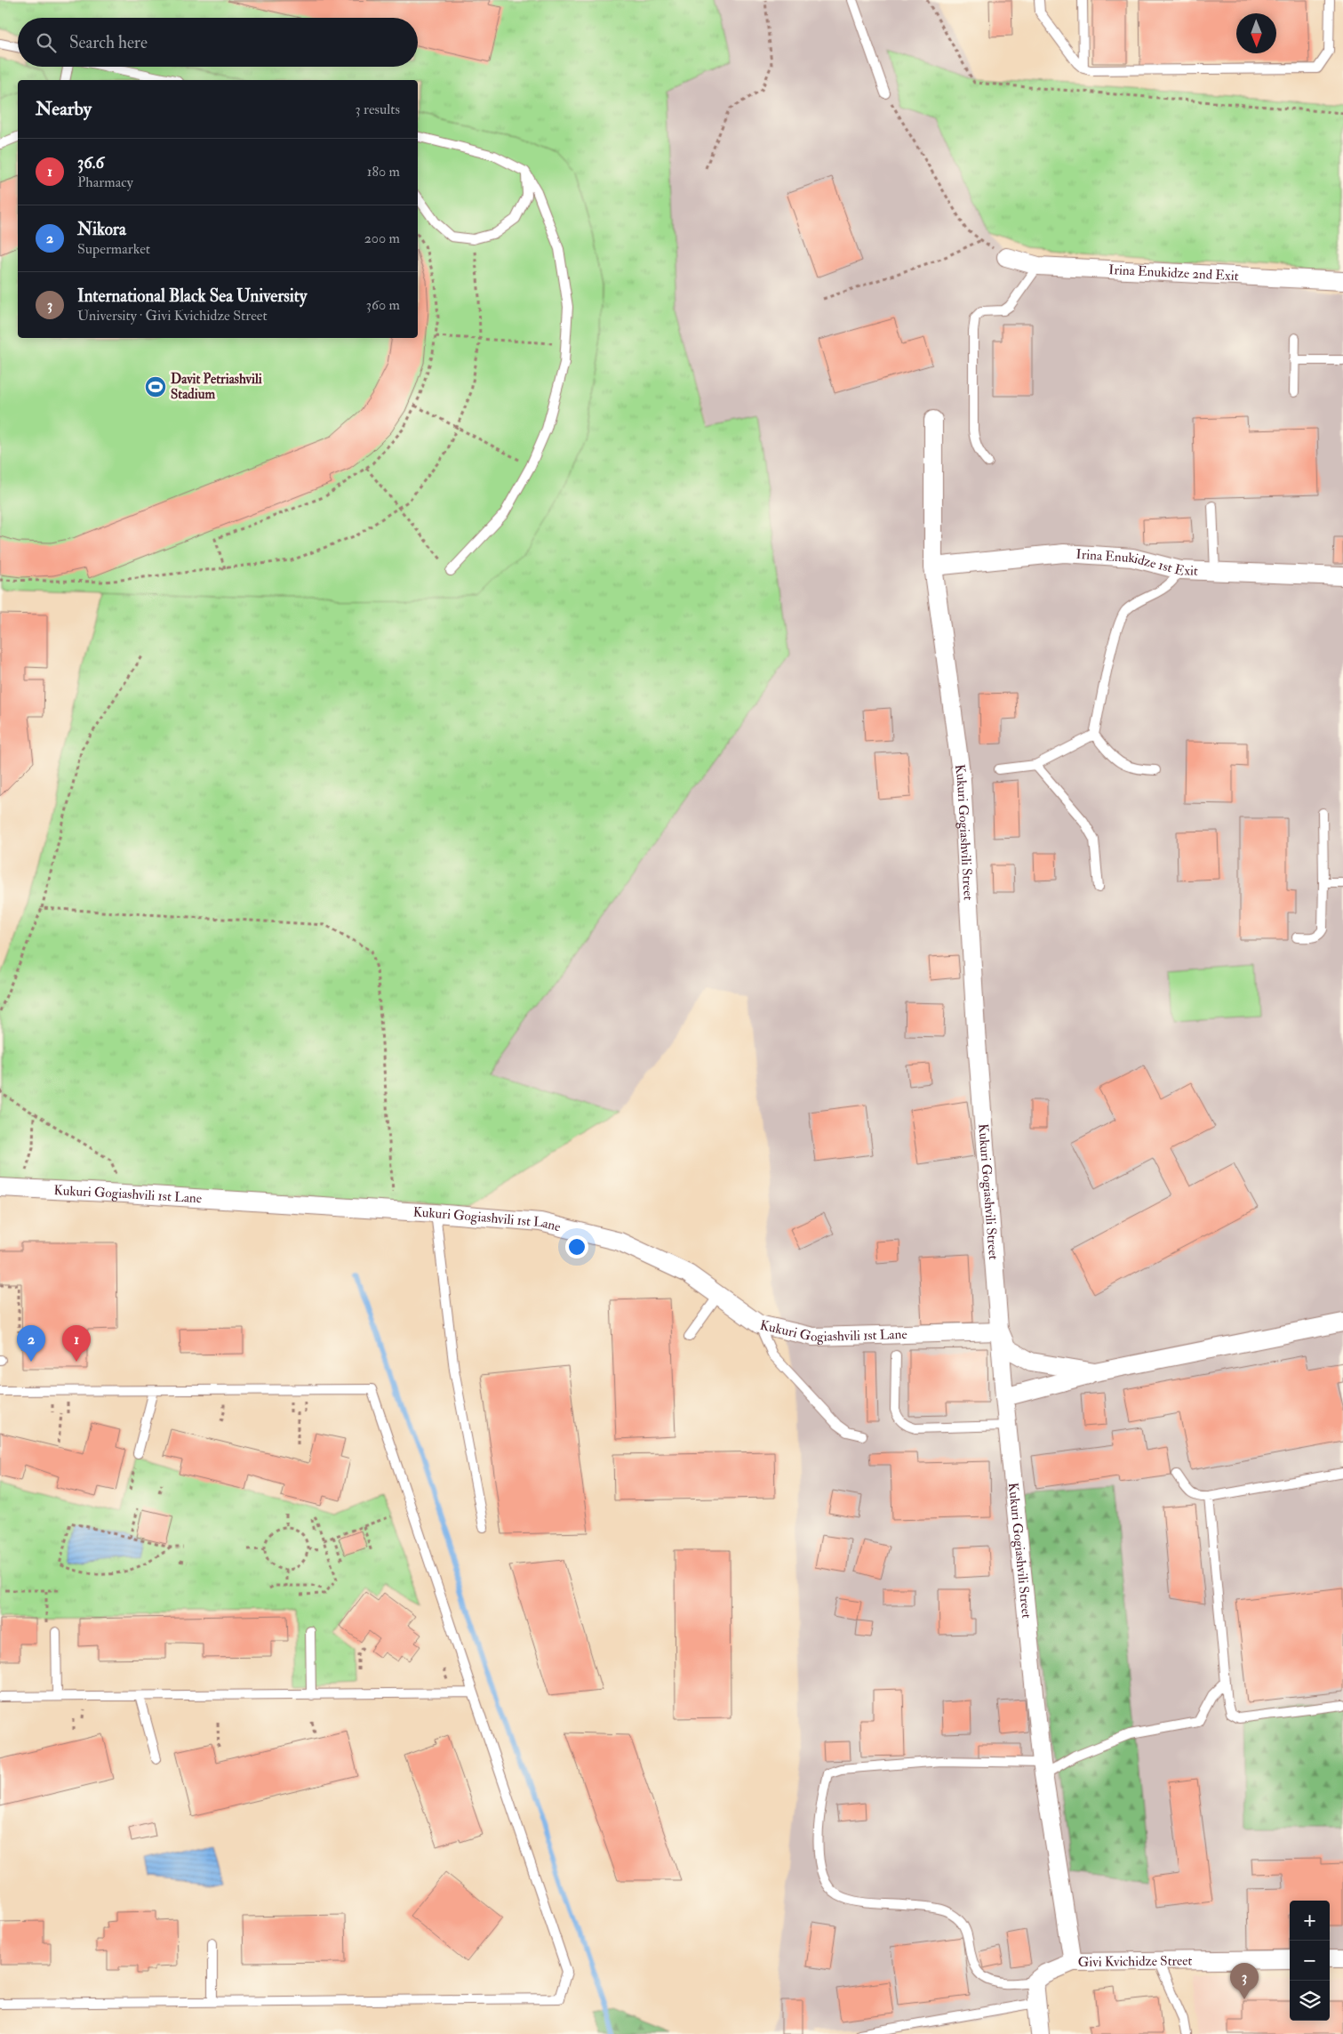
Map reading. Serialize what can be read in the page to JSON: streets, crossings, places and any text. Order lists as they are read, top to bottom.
{
  "streets": {
    "street": [
      "Irina Enukidze 2nd Exit",
      "Irina Enukidze 1st Exit",
      "Kukuri Gogiashvili Street",
      "Kukuri Gogiashvili 1st Lane",
      "Givi Kvichidze Street"
    ]
  },
  "crossings": [
    ["Irina Enukidze 1st Exit", "Kukuri Gogiashvili Street"],
    ["Kukuri Gogiashvili Street", "Kukuri Gogiashvili 1st Lane"],
    ["Kukuri Gogiashvili Street", "Givi Kvichidze Street"]
  ],
  "places": {
    "sports": ["Davit Petriashvili Stadium"]
  },
  "north": "bottom",
  "page": {
    "search": "Search here",
    "heading": ["Nearby", "3 results"],
    "list": [
      {
        "mark": "1",
        "name": "36.6",
        "note": "Pharmacy",
        "value": "180 m"
      },
      {
        "mark": "2",
        "name": "Nikora",
        "note": "Supermarket",
        "value": "200 m"
      },
      {
        "mark": "3",
        "name": "International Black Sea University",
        "note": "University · Givi Kvichidze Street",
        "value": "360 m"
      }
    ],
    "pins": ["1", "2", "3"],
    "map_buttons": ["+", "−"]
  }
}
